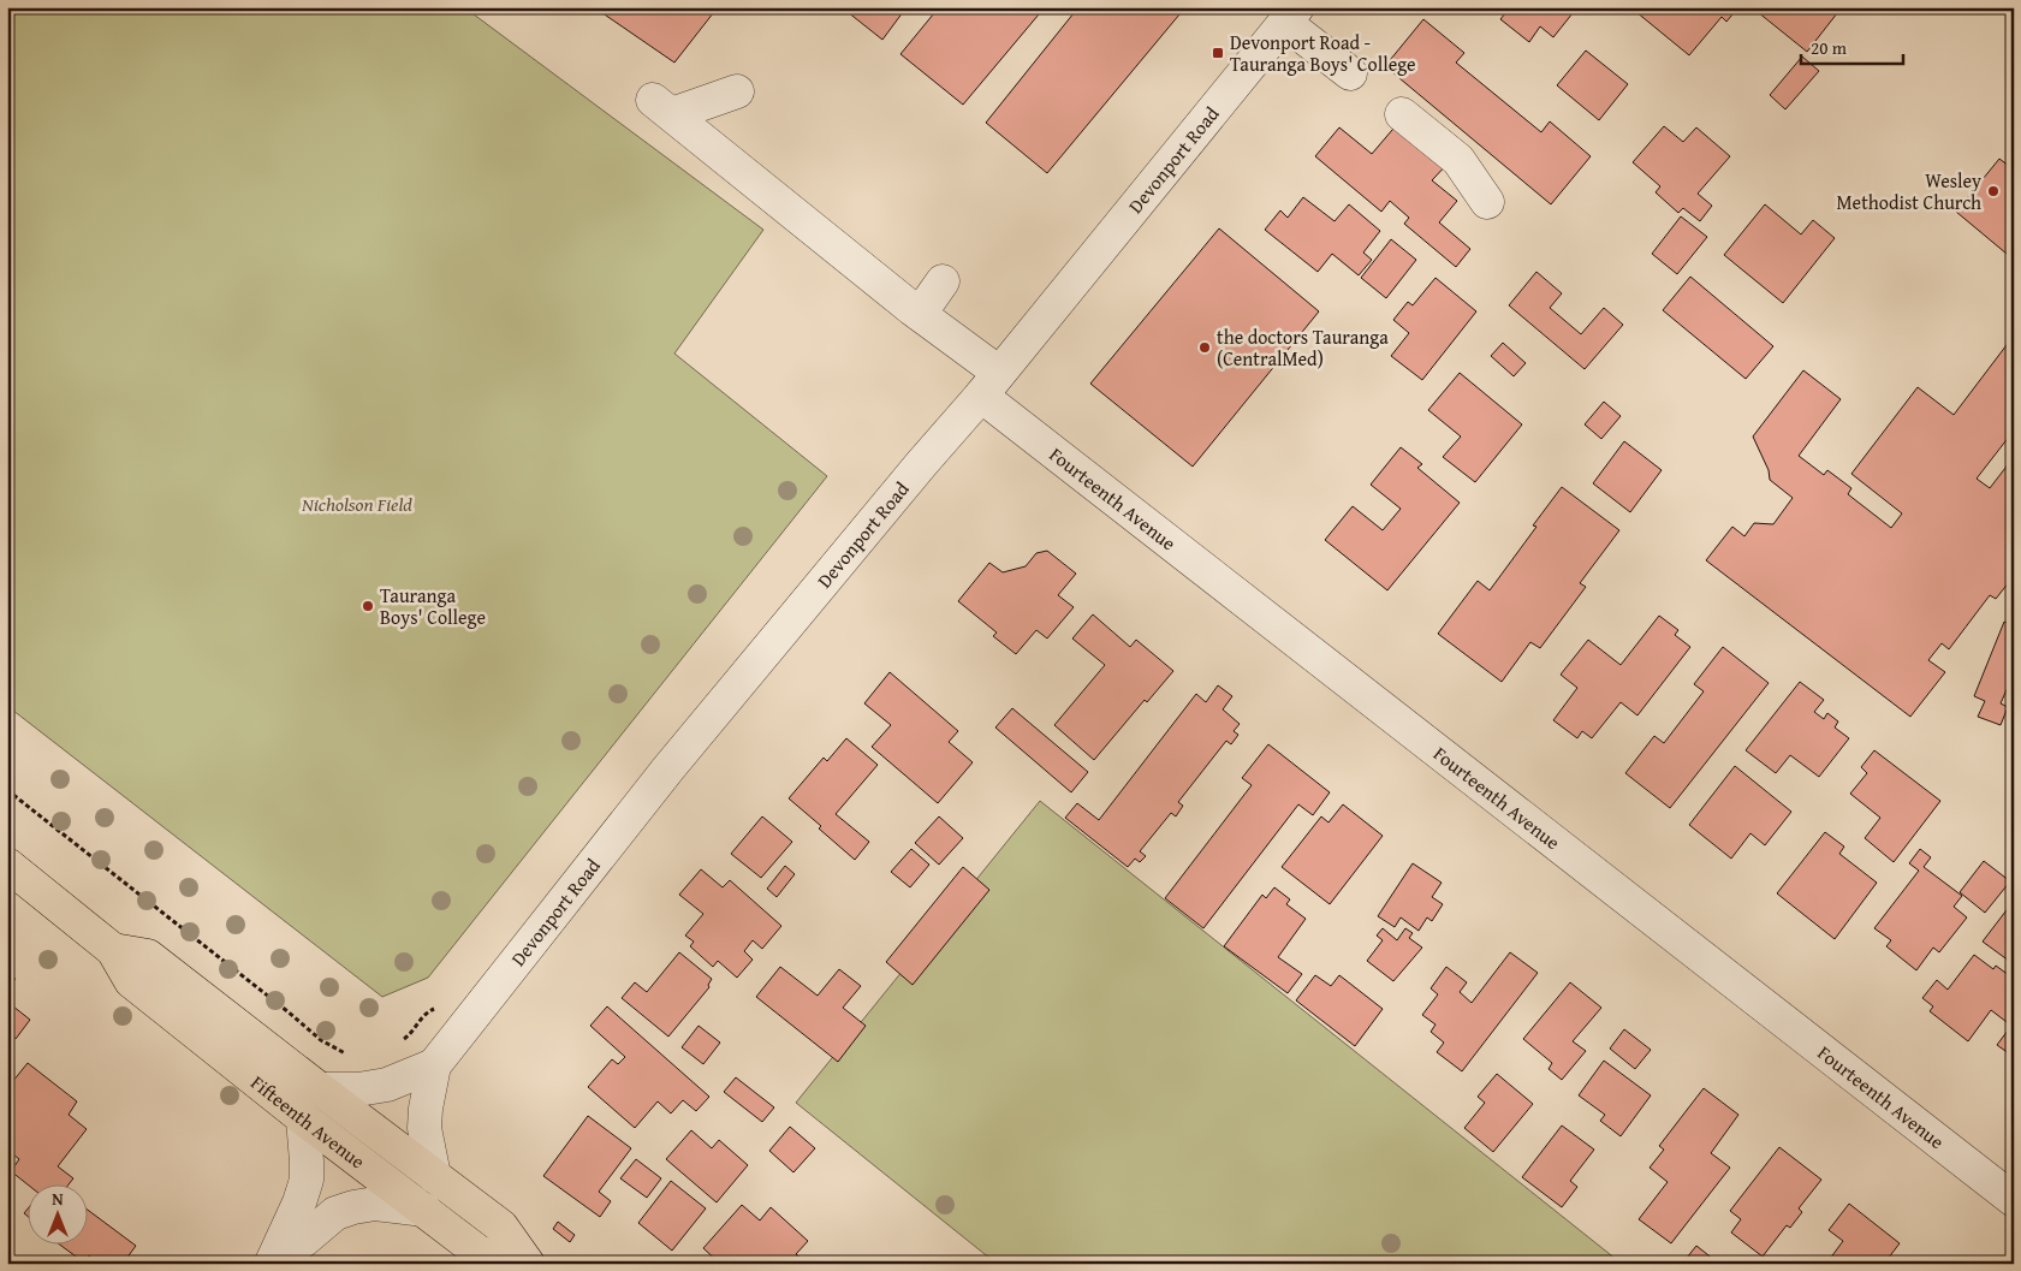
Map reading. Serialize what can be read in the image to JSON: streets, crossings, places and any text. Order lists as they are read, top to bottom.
{
  "streets": {
    "main road": ["Fifteenth Avenue"],
    "street": ["Devonport Road", "Fourteenth Avenue"]
  },
  "crossings": [
    ["Devonport Road", "Fourteenth Avenue"],
    ["Devonport Road", "Fifteenth Avenue"]
  ],
  "parks": ["Nicholson Field"],
  "places": {
    "transit": ["Devonport Road - Tauranga Boys' College"],
    "other": ["Wesley Methodist Church", "the doctors Tauranga (CentralMed)", "Tauranga Boys' College"]
  },
  "scale_bar": "20 m",
  "north": "top"
}
